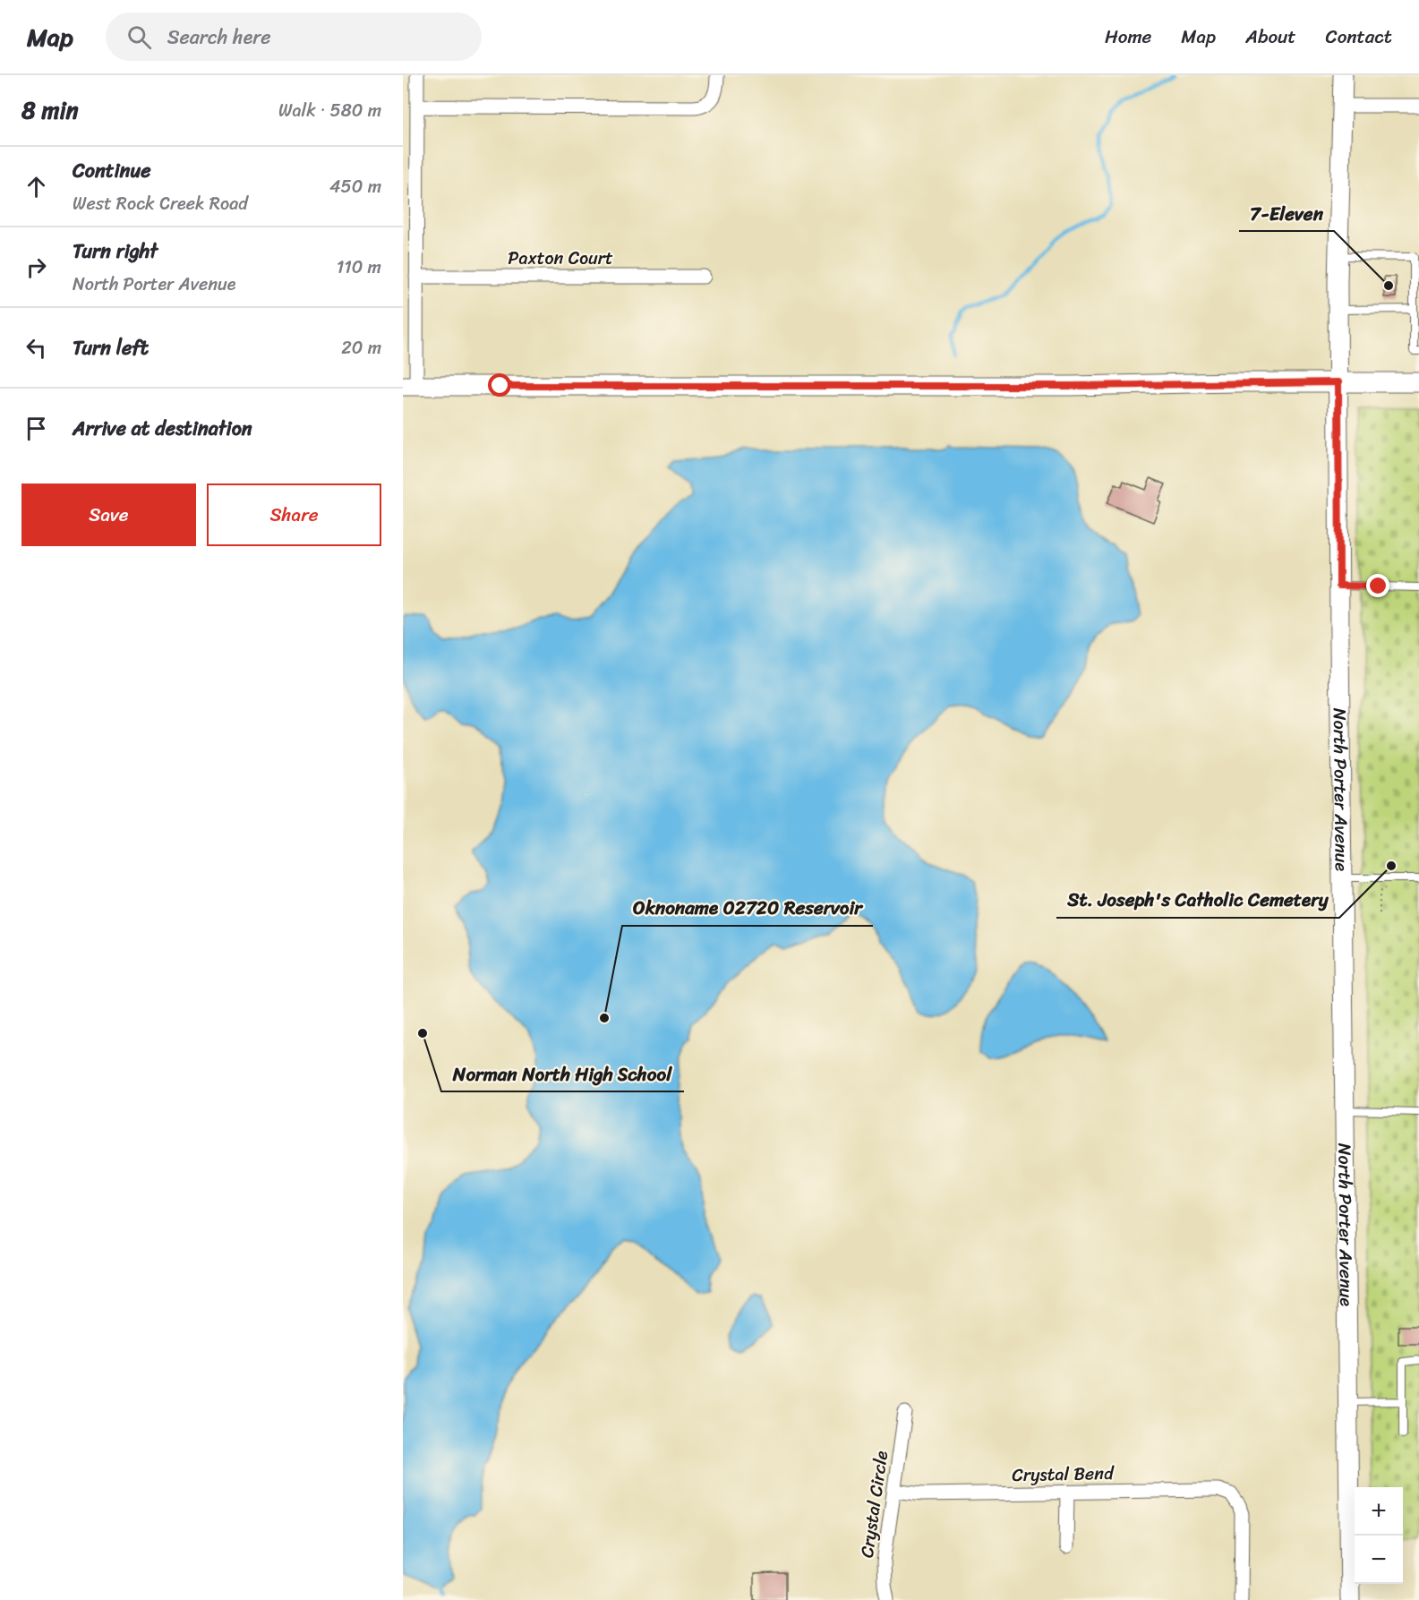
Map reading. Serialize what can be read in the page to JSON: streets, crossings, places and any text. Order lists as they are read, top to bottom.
{
  "streets": {
    "main road": ["North Porter Avenue"],
    "street": ["Paxton Court", "Crystal Bend", "Crystal Circle"]
  },
  "crossings": [
    ["Crystal Bend", "Crystal Circle"]
  ],
  "places": [
    "7-Eleven",
    "St. Joseph's Catholic Cemetery",
    "Oknoname 02720 Reservoir",
    "Norman North High School"
  ],
  "page": {
    "header": "Map",
    "search": "Search here",
    "nav": [
      "Home",
      "Map",
      "About",
      "Contact"
    ],
    "heading": ["8 min", "Walk · 580 m"],
    "list": [
      ["Continue", "West Rock Creek Road", "450 m"],
      ["Turn right", "North Porter Avenue", "110 m"],
      ["Turn left", "20 m"],
      "Arrive at destination"
    ],
    "buttons": ["Save", "Share"],
    "map_buttons": ["+", "−"]
  }
}
